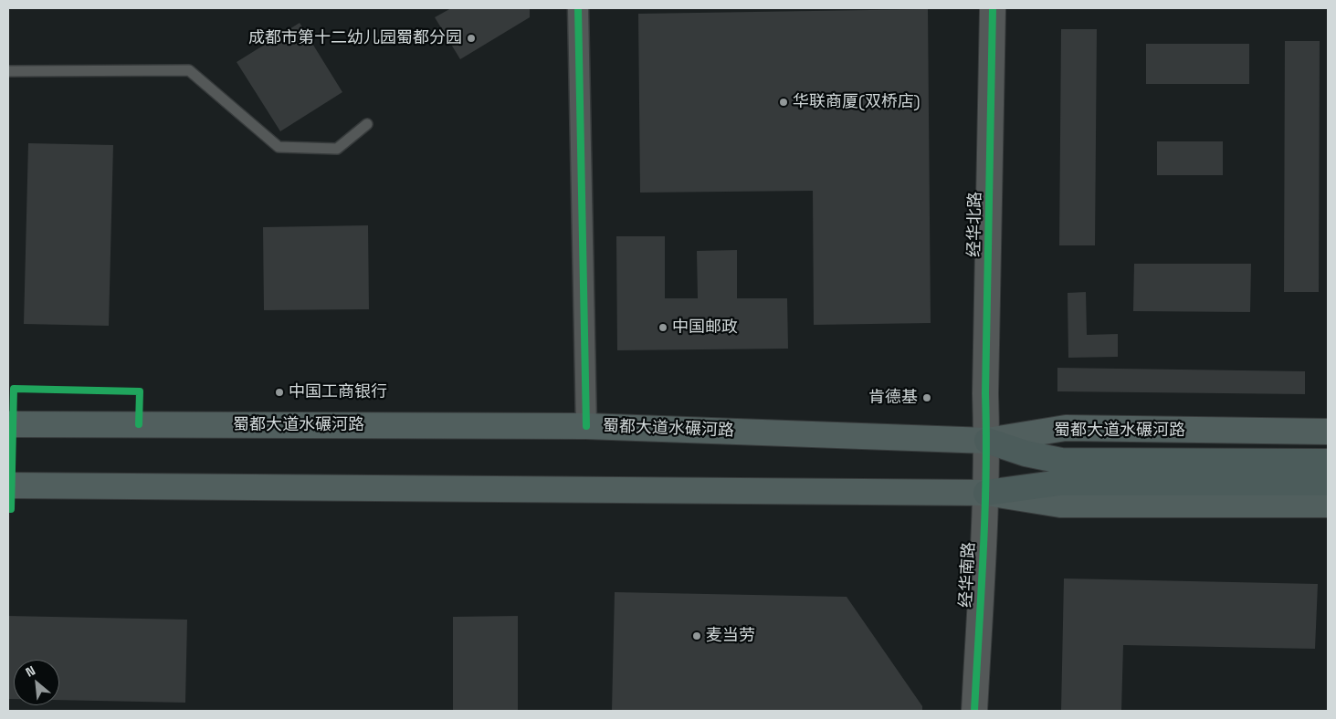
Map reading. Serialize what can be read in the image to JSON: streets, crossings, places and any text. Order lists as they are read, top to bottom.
{
  "streets": {
    "main road": ["蜀都大道水碾河路"],
    "street": ["经华北路", "经华南路"]
  },
  "crossings": [
    ["经华北路", "蜀都大道水碾河路"],
    ["经华北路", "经华南路"],
    ["蜀都大道水碾河路", "经华南路"]
  ],
  "places": [
    "成都市第十二幼儿园蜀都分园",
    "华联商厦(双桥店)",
    "中国邮政",
    "中国工商银行",
    "肯德基",
    "麦当劳"
  ],
  "north": "top left"
}
